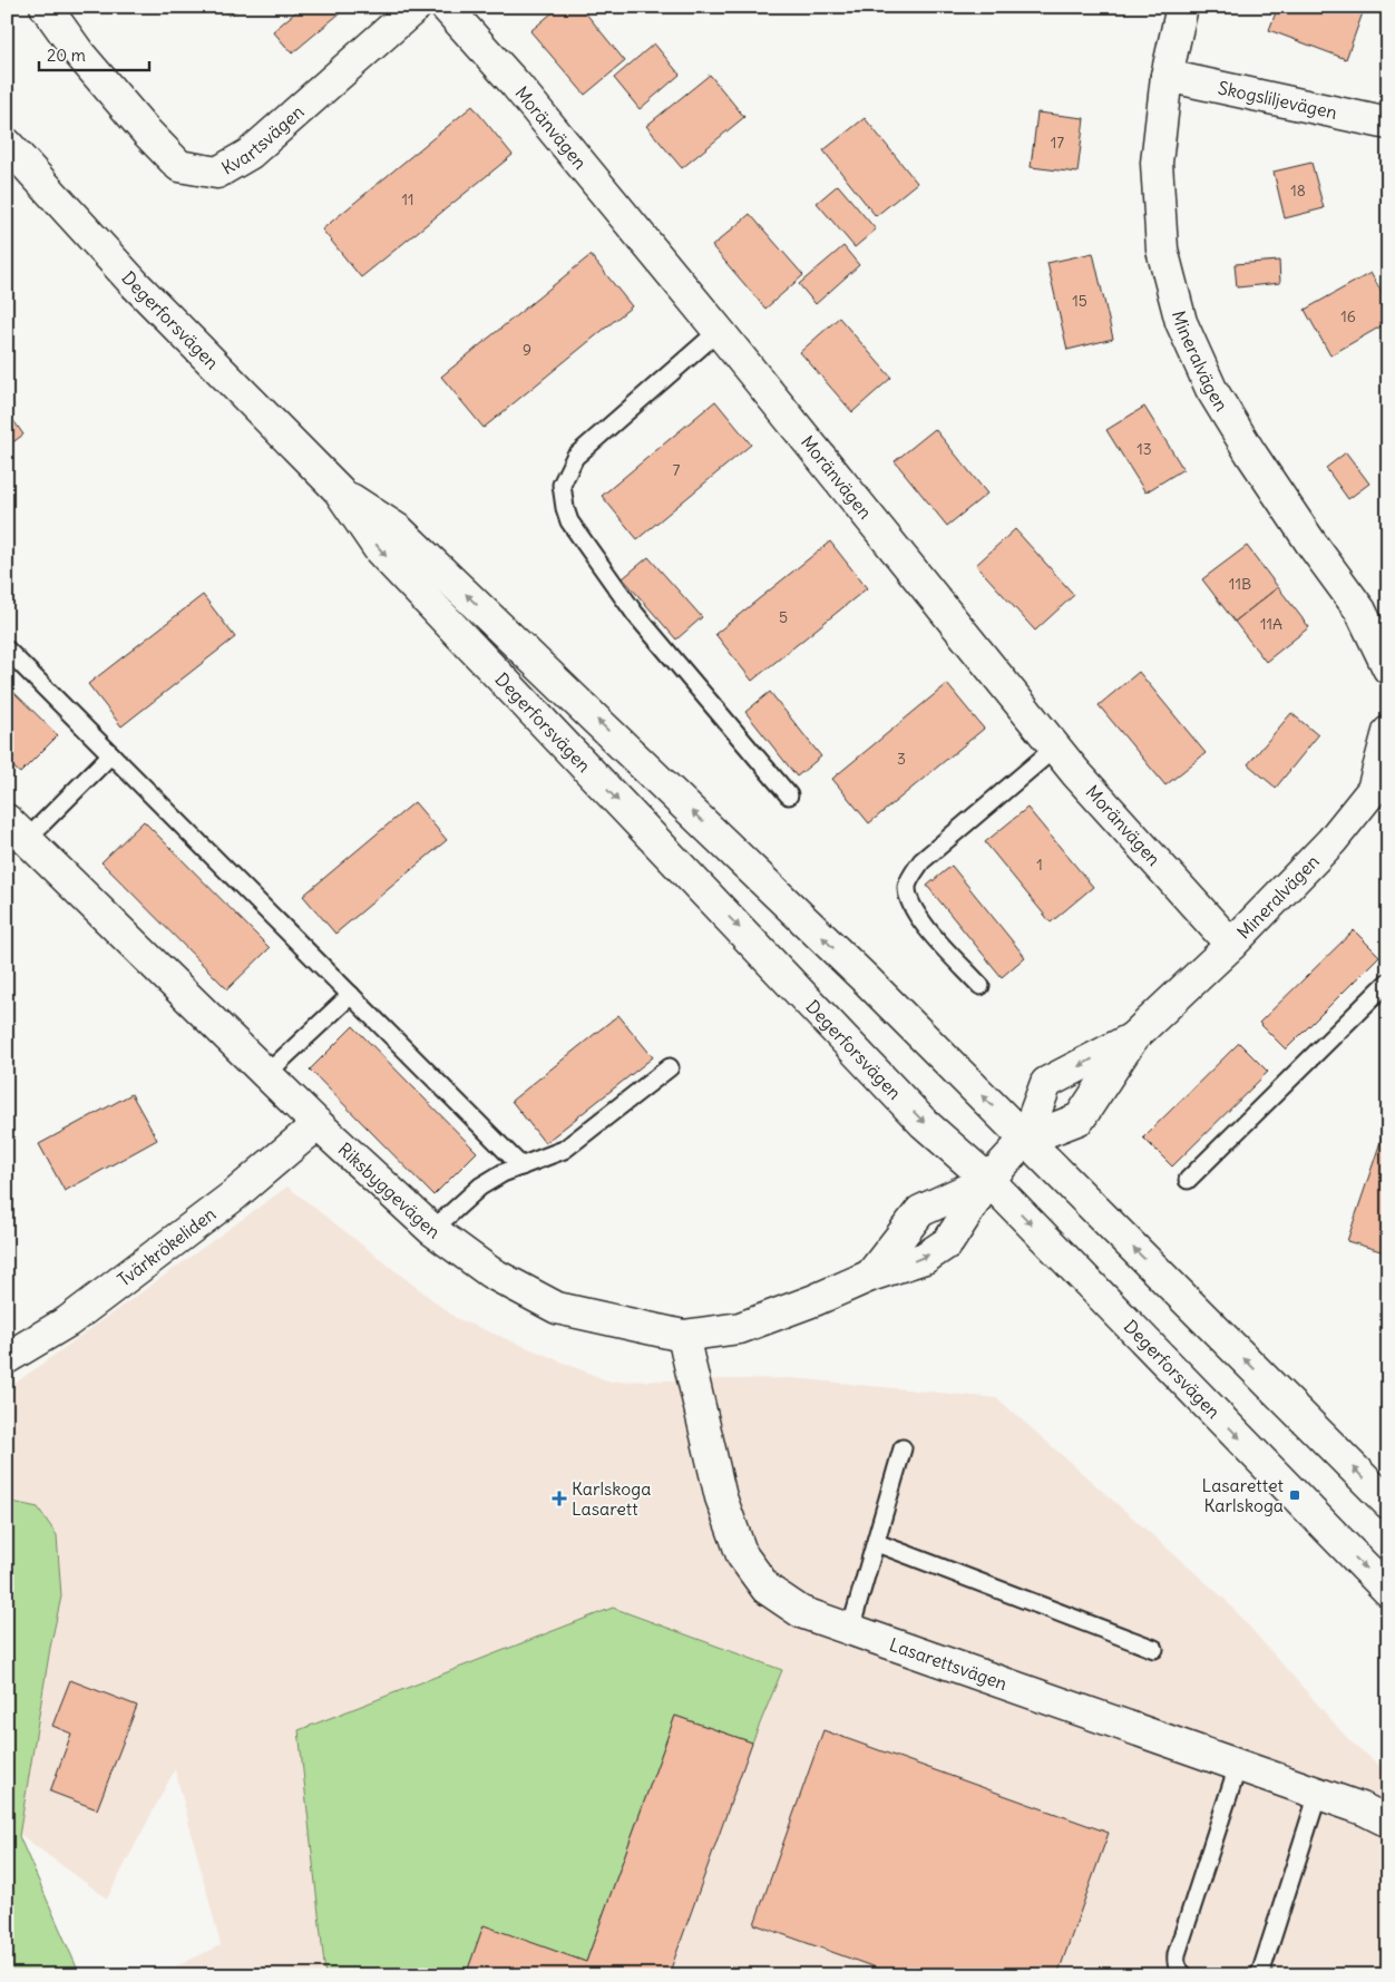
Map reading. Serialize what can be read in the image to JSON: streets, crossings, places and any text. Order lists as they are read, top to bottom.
{
  "streets": {
    "street": [
      "Skogsliljevägen",
      "Moränvägen",
      "Kvartsvägen",
      "Degerforsvägen",
      "Mineralvägen",
      "Riksbyggevägen",
      "Tvärkrökeliden",
      "Lasarettsvägen"
    ]
  },
  "crossings": [
    ["Skogsliljevägen", "Mineralvägen"],
    ["Moränvägen", "Mineralvägen"],
    ["Degerforsvägen", "Mineralvägen"],
    ["Degerforsvägen", "Riksbyggevägen"],
    ["Riksbyggevägen", "Tvärkrökeliden"],
    ["Riksbyggevägen", "Lasarettsvägen"]
  ],
  "places": {
    "transit": ["Lasarettet Karlskoga"],
    "health": ["Karlskoga Lasarett"]
  },
  "house_numbers": [
    "17",
    "18",
    "11",
    "15",
    "16",
    "9",
    "13",
    "7",
    "11B",
    "5",
    "11A",
    "3",
    "1"
  ],
  "scale_bar": "20 m"
}
